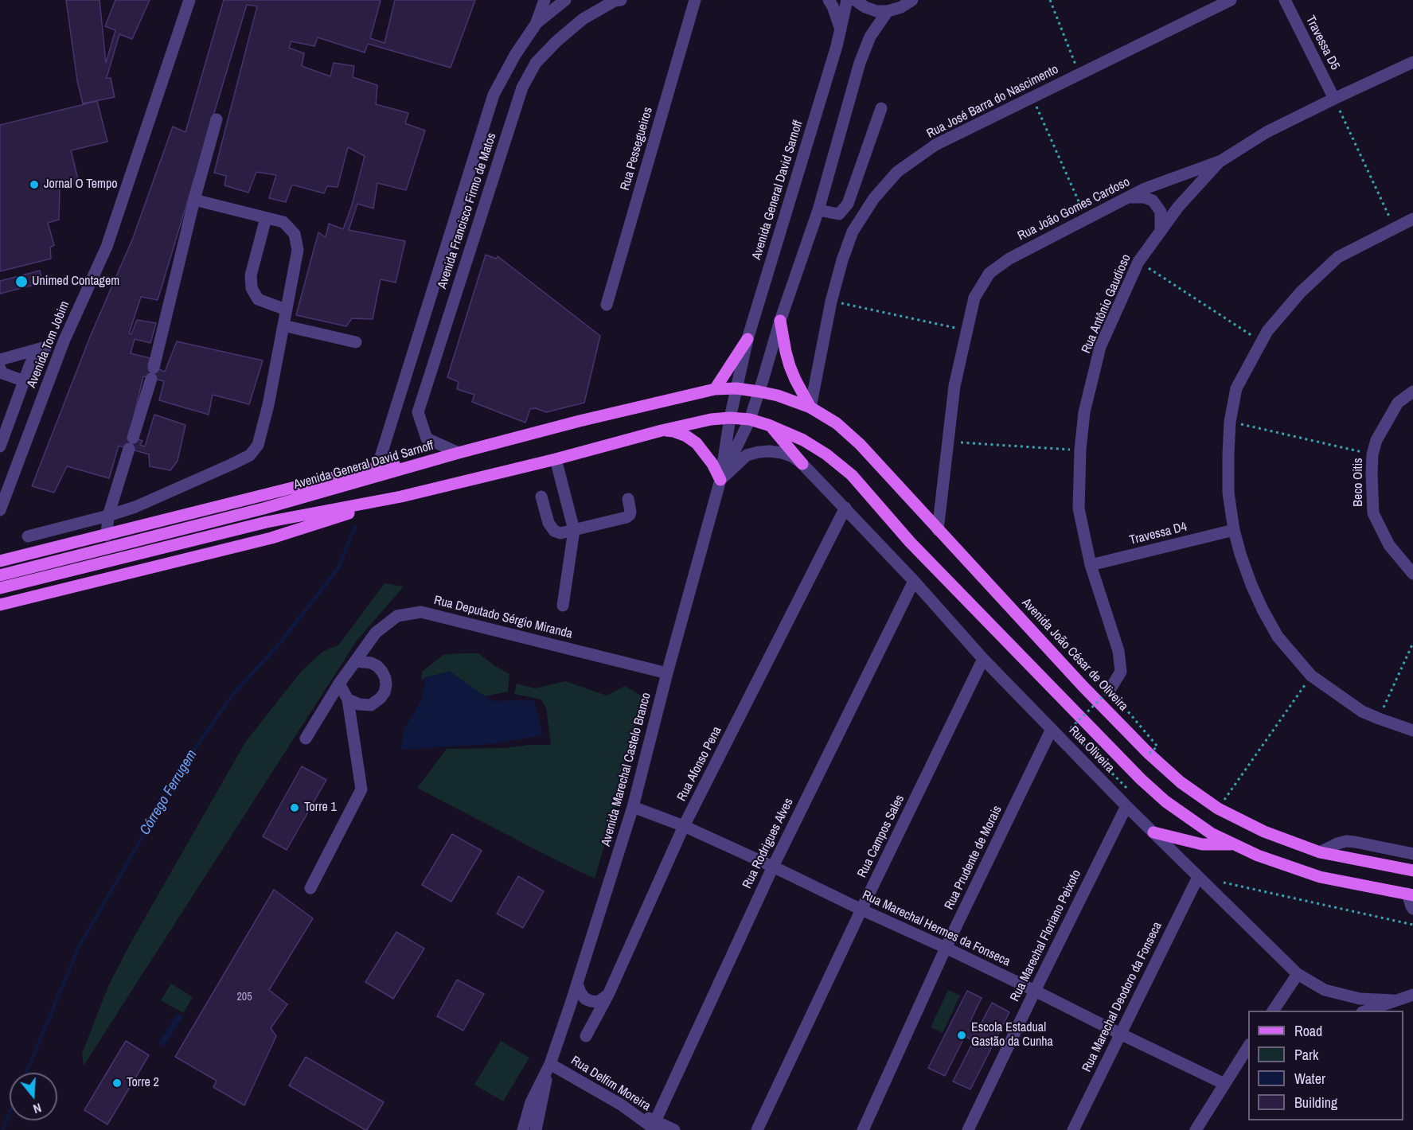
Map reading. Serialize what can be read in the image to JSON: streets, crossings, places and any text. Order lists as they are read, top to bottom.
{
  "streets": {
    "main road": ["Avenida General David Sarnoff", "Avenida João César de Oliveira"],
    "street": [
      "Travessa D5",
      "Rua José Barra do Nascimento",
      "Rua Pessegueiros",
      "Rua João Gomes Cardoso",
      "Avenida Francisco Firmo de Matos",
      "Rua Antônio Gaudioso",
      "Avenida Tom Jobim",
      "Beco Oitis",
      "Travessa D4",
      "Rua Deputado Sérgio Miranda",
      "Rua Oliveira",
      "Rua Afonso Pena",
      "Avenida Marechal Castelo Branco",
      "Rua Campos Sales",
      "Rua Rodrigues Alves",
      "Rua Prudente de Morais",
      "Rua Marechal Hermes da Fonseca",
      "Rua Marechal Floriano Peixoto",
      "Rua Marechal Deodoro da Fonseca",
      "Rua Delfim Moreira"
    ]
  },
  "crossings": [
    ["Travessa D5", "Rua João Gomes Cardoso"],
    ["Rua José Barra do Nascimento", "Avenida João César de Oliveira"],
    ["Avenida General David Sarnoff", "Avenida Francisco Firmo de Matos"],
    ["Avenida General David Sarnoff", "Avenida João César de Oliveira"],
    ["Avenida General David Sarnoff", "Avenida Marechal Castelo Branco"],
    ["Rua João Gomes Cardoso", "Rua Antônio Gaudioso"],
    ["Rua João Gomes Cardoso", "Avenida João César de Oliveira"],
    ["Rua Antônio Gaudioso", "Travessa D4"],
    ["Rua Deputado Sérgio Miranda", "Avenida Marechal Castelo Branco"],
    ["Rua Oliveira", "Rua Afonso Pena"],
    ["Rua Oliveira", "Avenida Marechal Castelo Branco"],
    ["Rua Oliveira", "Rua Campos Sales"],
    ["Rua Oliveira", "Rua Rodrigues Alves"],
    ["Rua Oliveira", "Rua Prudente de Morais"],
    ["Rua Oliveira", "Rua Marechal Floriano Peixoto"],
    ["Rua Oliveira", "Rua Marechal Deodoro da Fonseca"],
    ["Rua Afonso Pena", "Rua Marechal Hermes da Fonseca"],
    ["Avenida Marechal Castelo Branco", "Rua Marechal Hermes da Fonseca"],
    ["Avenida Marechal Castelo Branco", "Rua Delfim Moreira"],
    ["Rua Campos Sales", "Rua Marechal Hermes da Fonseca"],
    ["Rua Rodrigues Alves", "Rua Marechal Hermes da Fonseca"],
    ["Rua Rodrigues Alves", "Rua Delfim Moreira"],
    ["Rua Prudente de Morais", "Rua Marechal Hermes da Fonseca"],
    ["Rua Marechal Hermes da Fonseca", "Rua Marechal Floriano Peixoto"],
    ["Rua Marechal Hermes da Fonseca", "Rua Marechal Deodoro da Fonseca"]
  ],
  "water": ["Córrego Ferrugem"],
  "places": [
    "Jornal O Tempo",
    "Unimed Contagem",
    "Torre 1",
    "Escola Estadual Gastão da Cunha",
    "Torre 2"
  ],
  "house_numbers": ["205"],
  "legend": [
    "Road",
    "Park",
    "Water",
    "Building"
  ],
  "north": "bottom"
}
